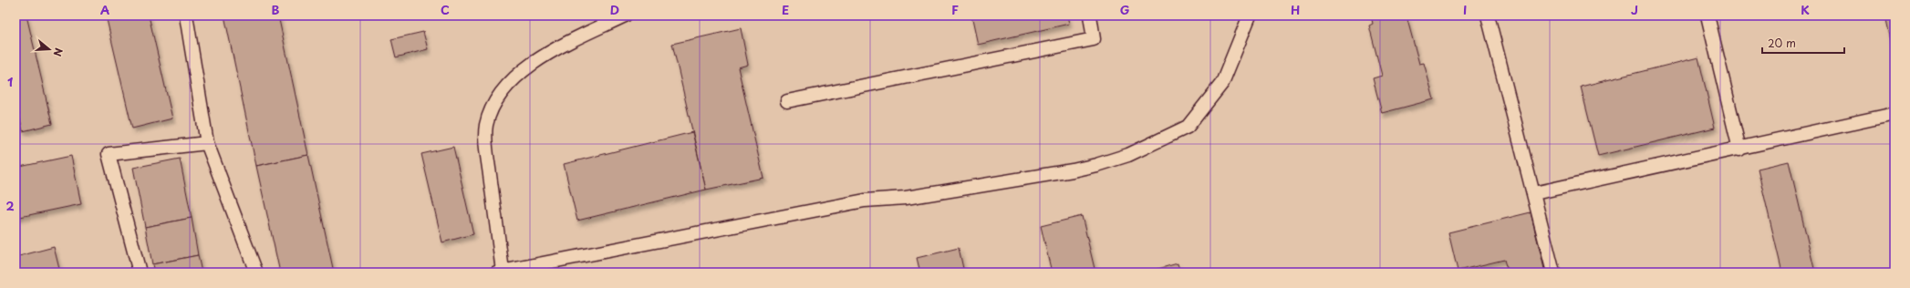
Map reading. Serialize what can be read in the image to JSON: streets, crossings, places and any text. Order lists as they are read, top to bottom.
{
  "scale_bar": "20 m",
  "north": "right",
  "grid": {
    "columns": [
      "A",
      "B",
      "C",
      "D",
      "E",
      "F",
      "G",
      "H",
      "I",
      "J",
      "K"
    ],
    "rows": ["1", "2"]
  }
}
